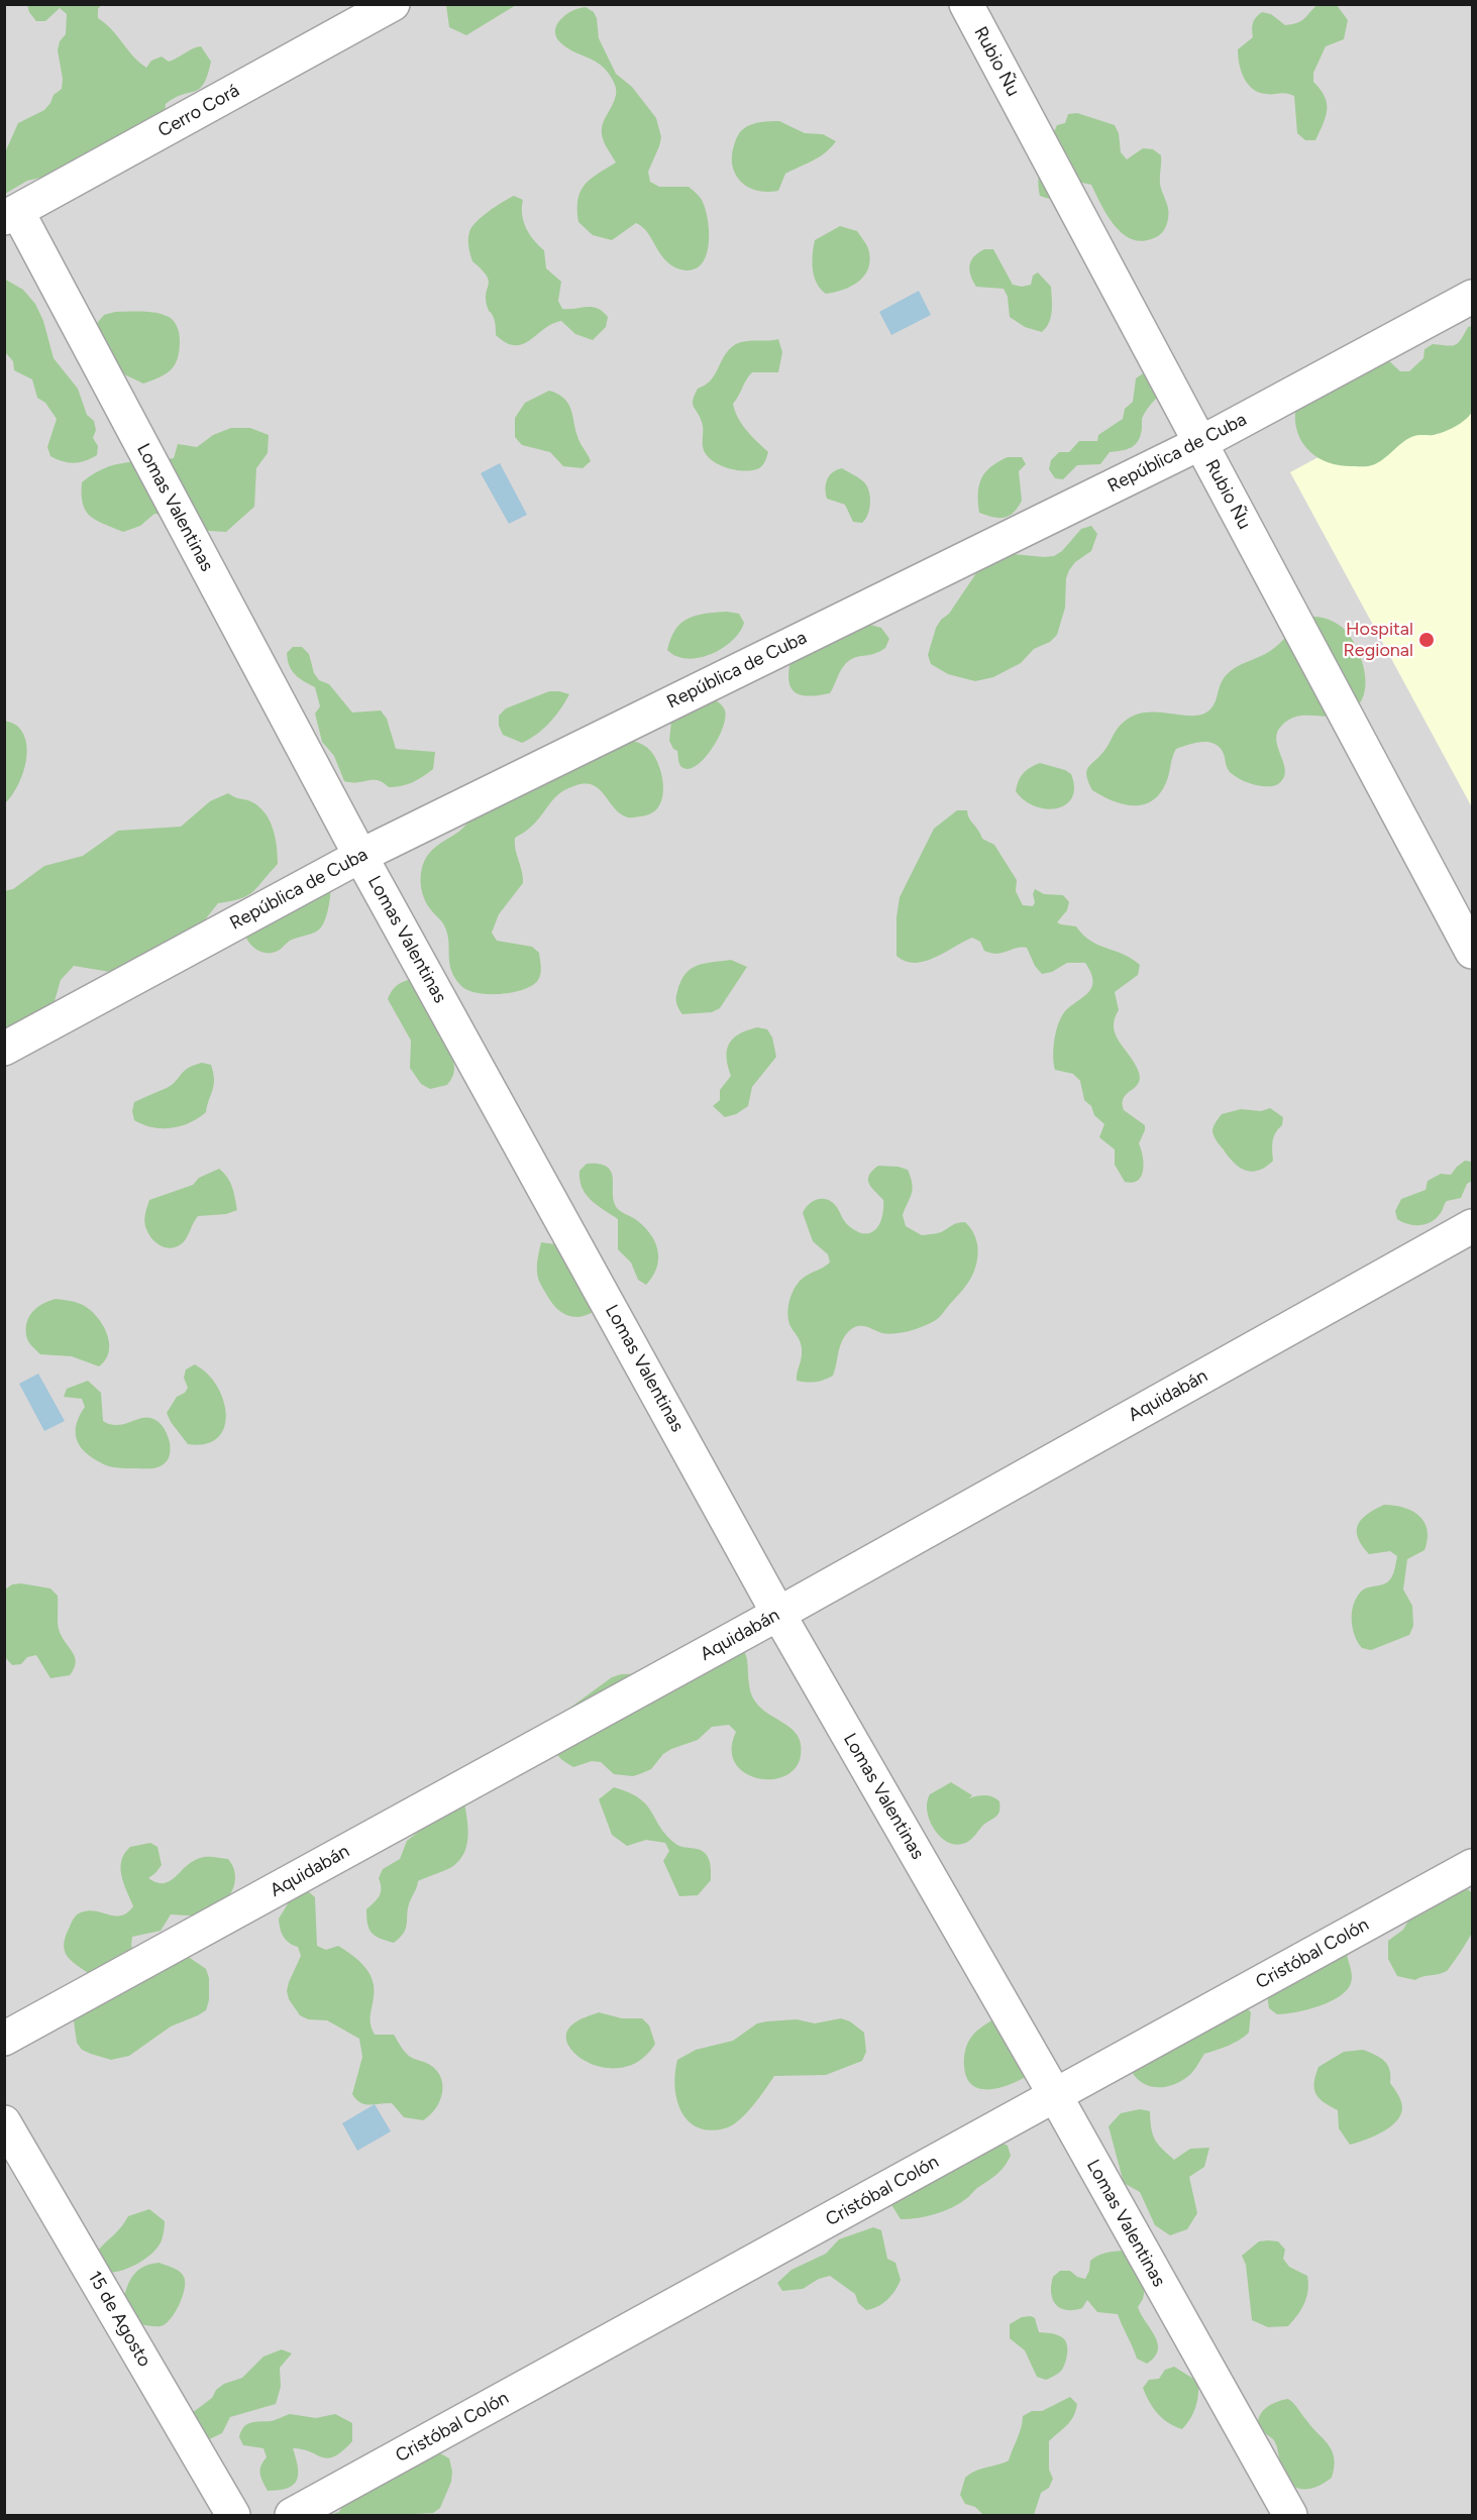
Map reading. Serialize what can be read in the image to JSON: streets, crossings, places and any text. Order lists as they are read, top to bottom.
{
  "streets": {
    "street": [
      "Rubio Ñu",
      "Cerro Corá",
      "República de Cuba",
      "Lomas Valentinas",
      "Aquidabán",
      "Cristóbal Colón",
      "15 de Agosto"
    ]
  },
  "crossings": [
    ["Rubio Ñu", "República de Cuba"],
    ["Cerro Corá", "Lomas Valentinas"],
    ["República de Cuba", "Lomas Valentinas"],
    ["Lomas Valentinas", "Aquidabán"],
    ["Lomas Valentinas", "Cristóbal Colón"]
  ],
  "places": ["Hospital Regional"]
}
